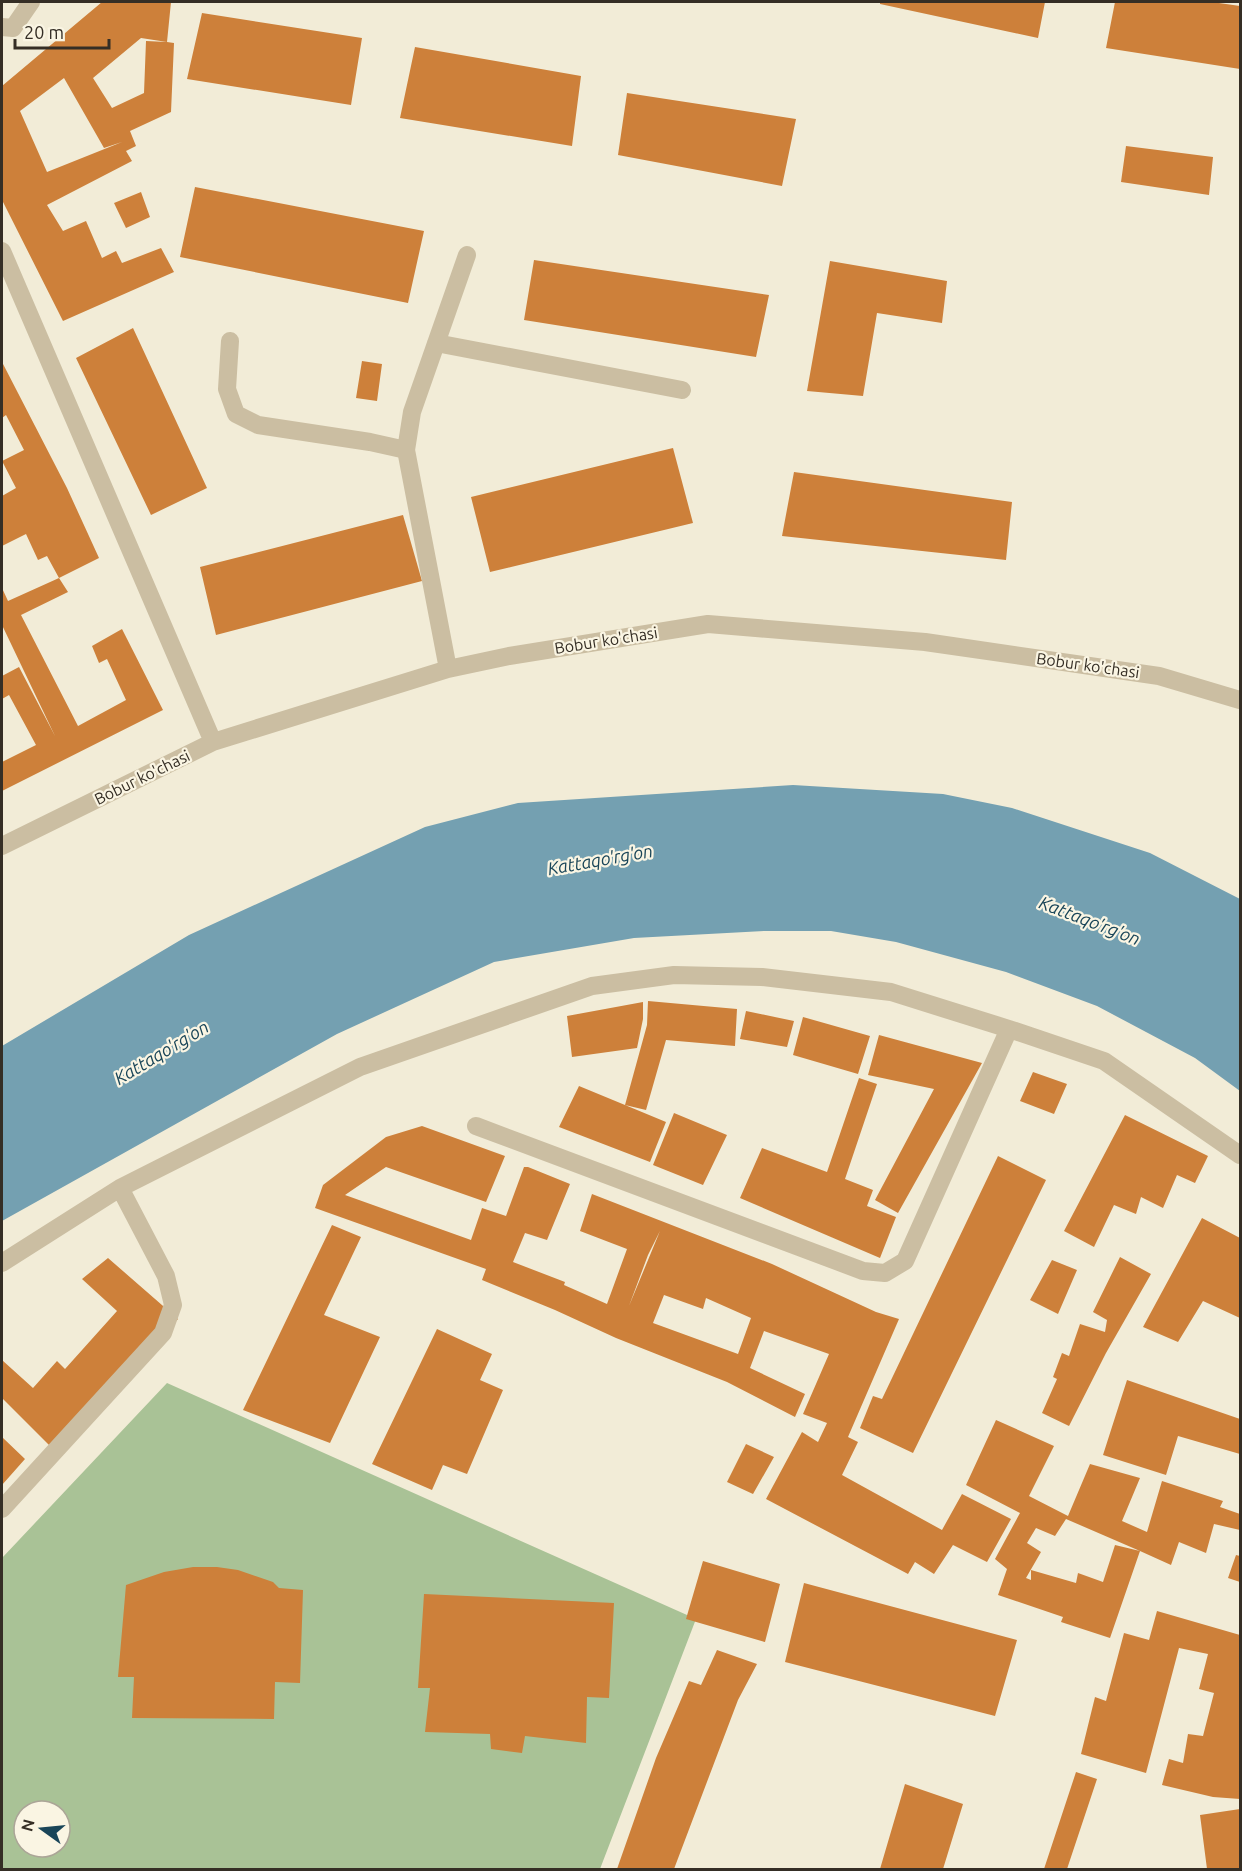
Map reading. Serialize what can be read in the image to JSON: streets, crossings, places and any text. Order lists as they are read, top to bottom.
{
  "streets": {
    "street": ["Bobur ko'chasi"]
  },
  "water": ["Kattaqo'rg'on"],
  "scale_bar": "20 m",
  "north": "left"
}
